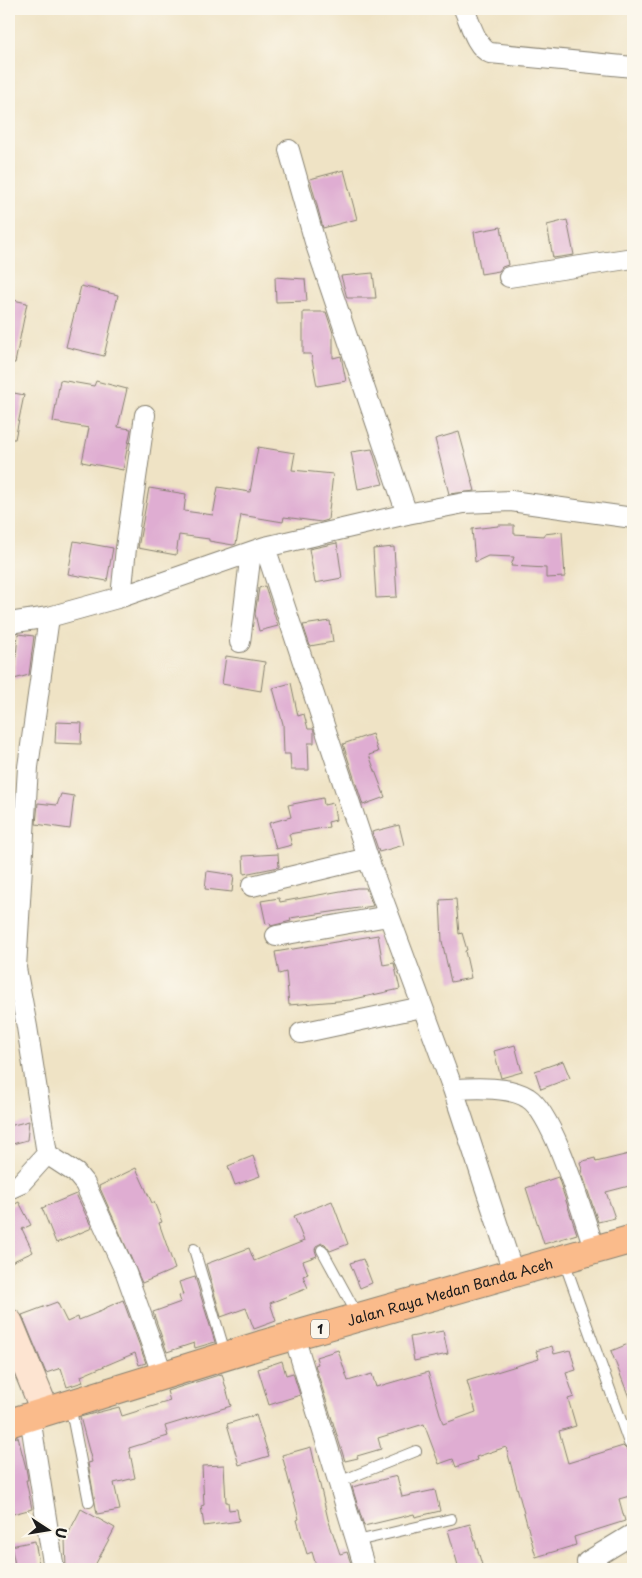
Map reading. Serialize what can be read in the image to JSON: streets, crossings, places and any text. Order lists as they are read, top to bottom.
{
  "streets": {
    "highway": ["Jalan Raya Medan Banda Aceh", "1"]
  },
  "north": "right"
}
